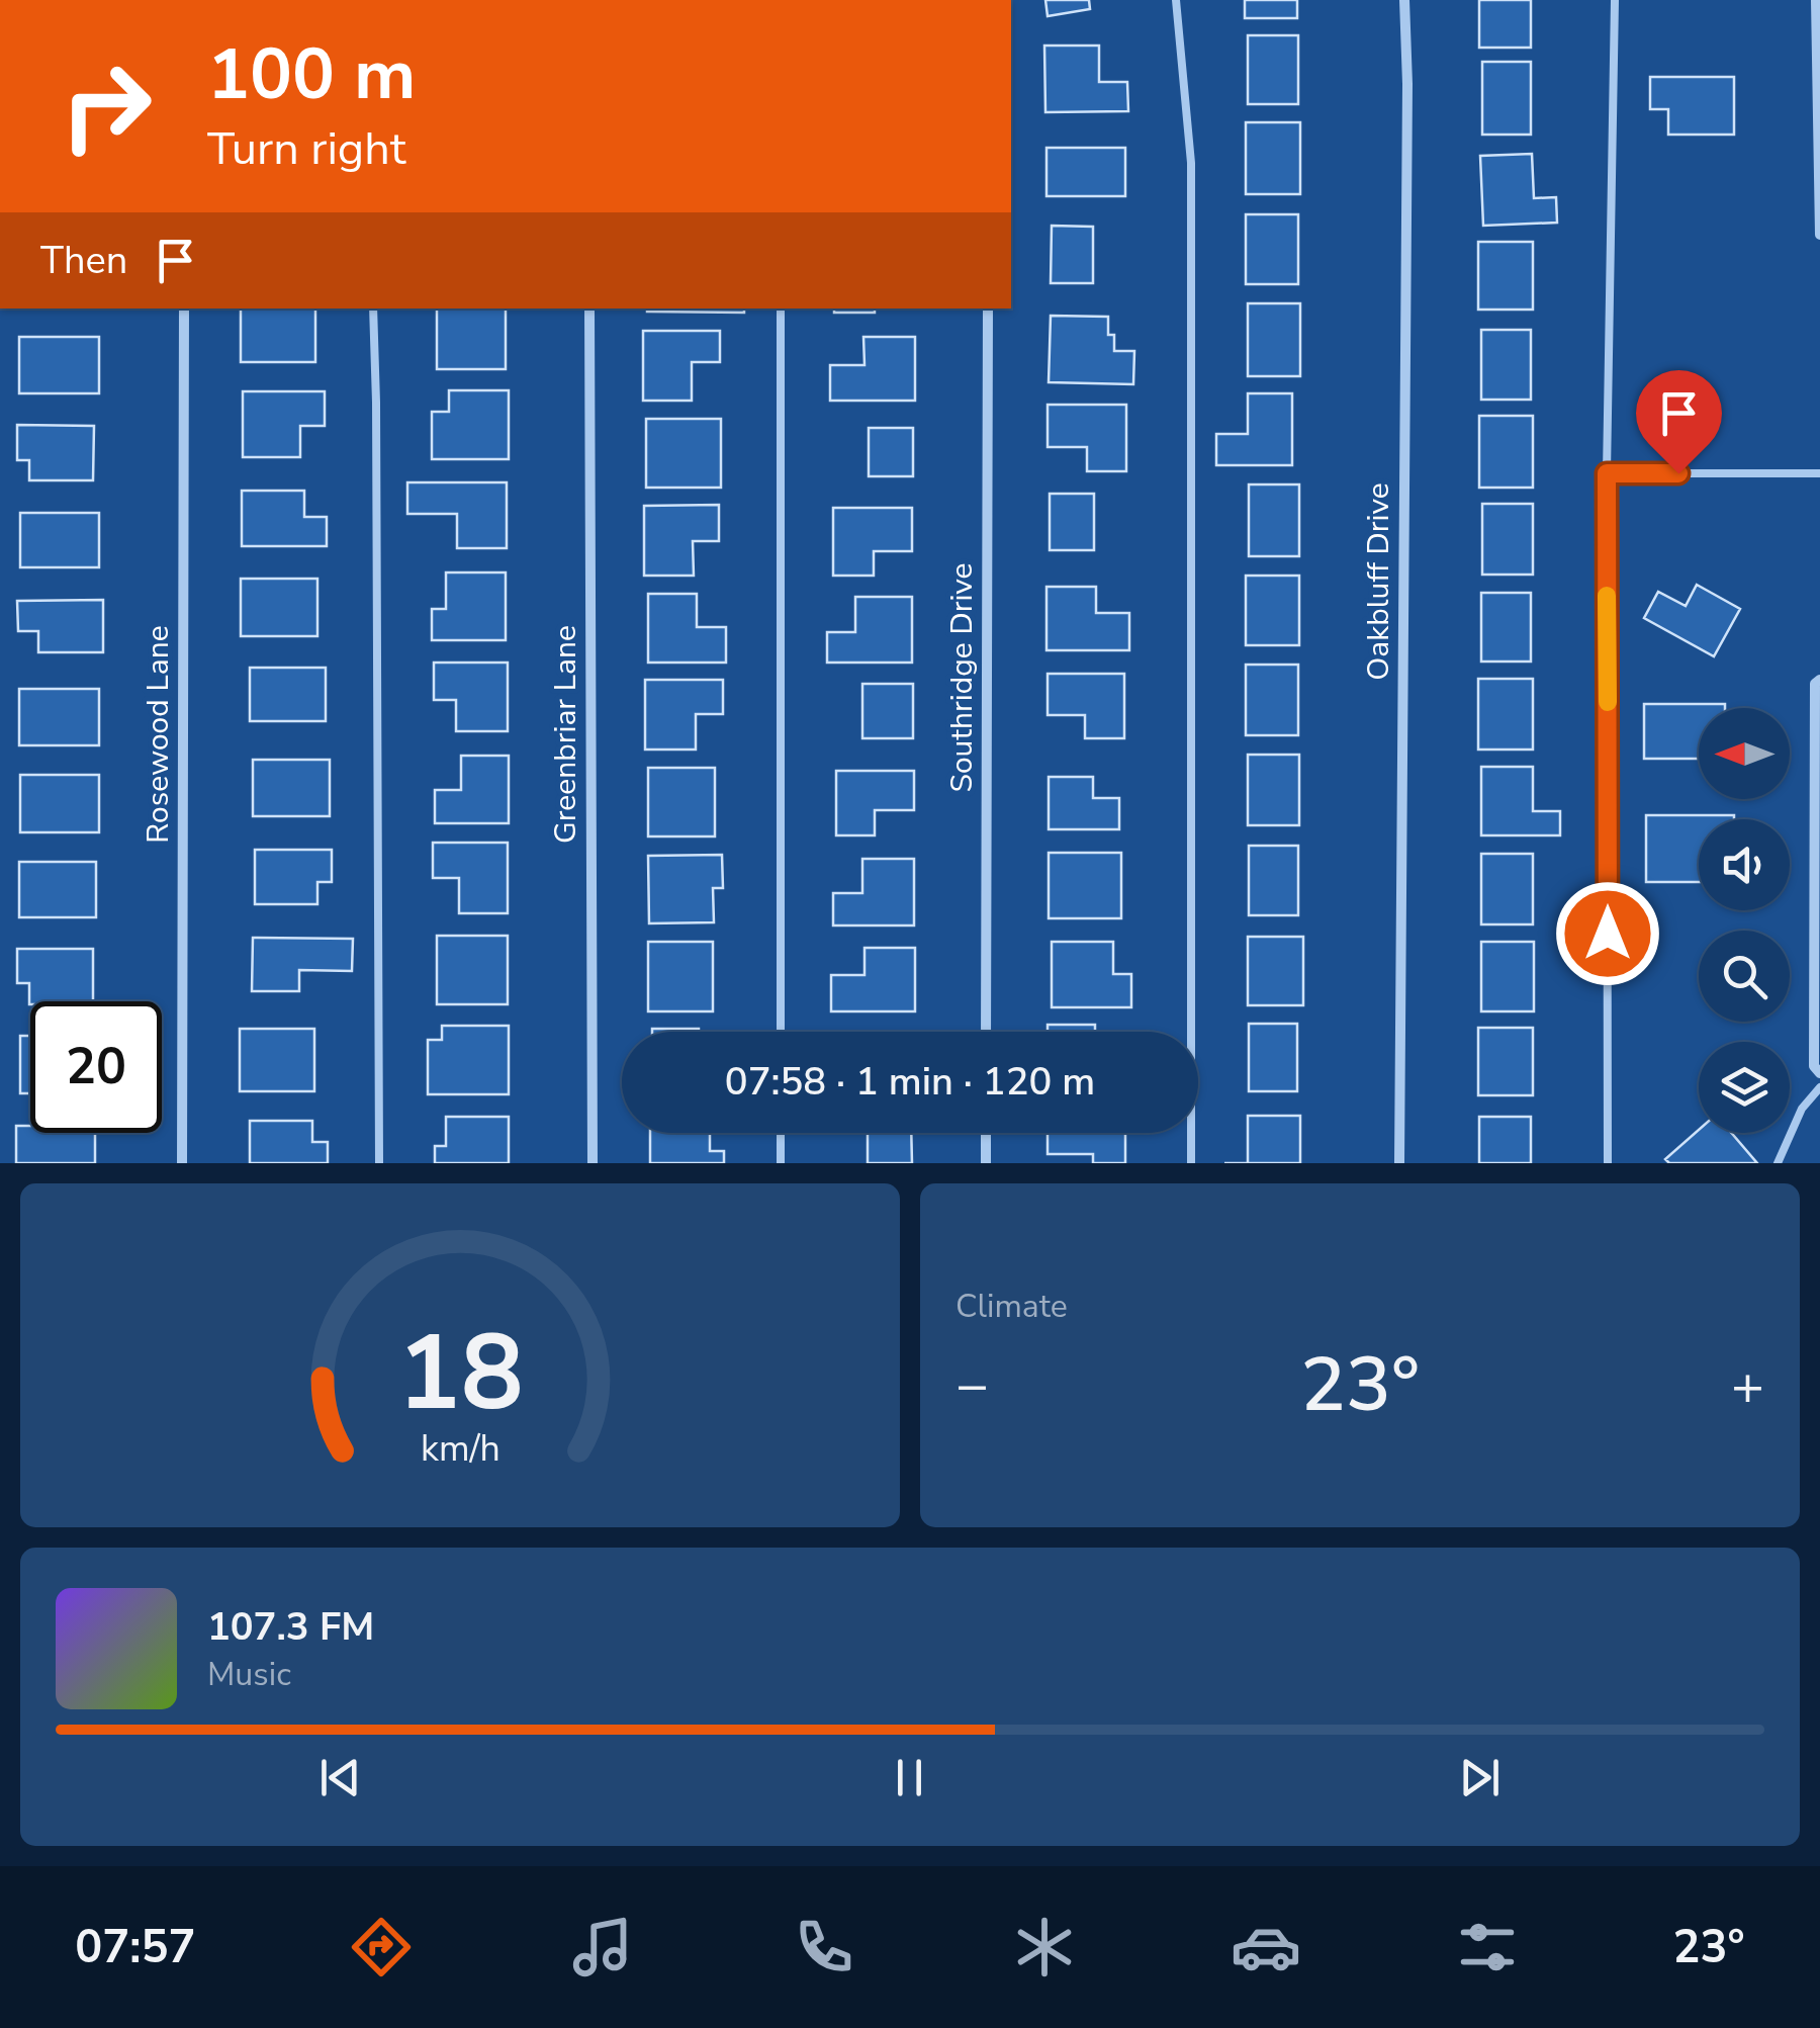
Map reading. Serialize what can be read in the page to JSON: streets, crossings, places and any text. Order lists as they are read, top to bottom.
{
  "streets": {
    "street": [
      "Oakbluff Drive",
      "Southridge Drive",
      "Rosewood Lane",
      "Greenbriar Lane"
    ]
  },
  "north": "left",
  "page": {
    "turn": ["100 m", "Turn right"],
    "then": "Then",
    "limit": "20",
    "trip": "07:58 · 1 min · 120 m",
    "tile": "Climate",
    "heat": ["−", "23°", "+"],
    "song": ["107.3 FM", "Music"],
    "tabs": ["07:57", "23°"],
    "gauge": ["18", "km/h"]
  }
}
